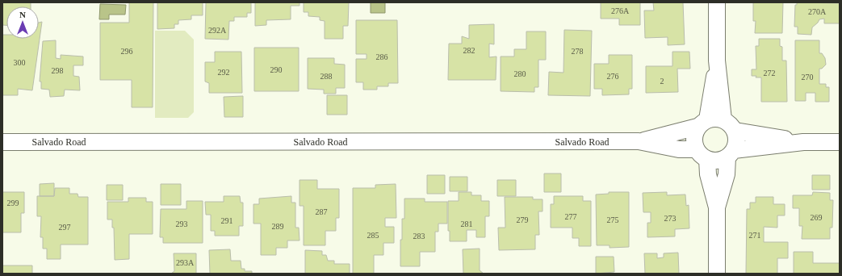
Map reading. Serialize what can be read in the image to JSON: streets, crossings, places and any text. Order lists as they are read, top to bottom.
{
  "streets": {
    "street": ["Salvado Road"]
  },
  "house_numbers": [
    "276A",
    "270A",
    "292A",
    "282",
    "296",
    "278",
    "286",
    "300",
    "290",
    "298",
    "292",
    "272",
    "280",
    "288",
    "276",
    "270",
    "2",
    "299",
    "287",
    "277",
    "269",
    "273",
    "279",
    "275",
    "291",
    "293",
    "281",
    "289",
    "297",
    "285",
    "271",
    "283",
    "293A"
  ],
  "north": "top"
}
